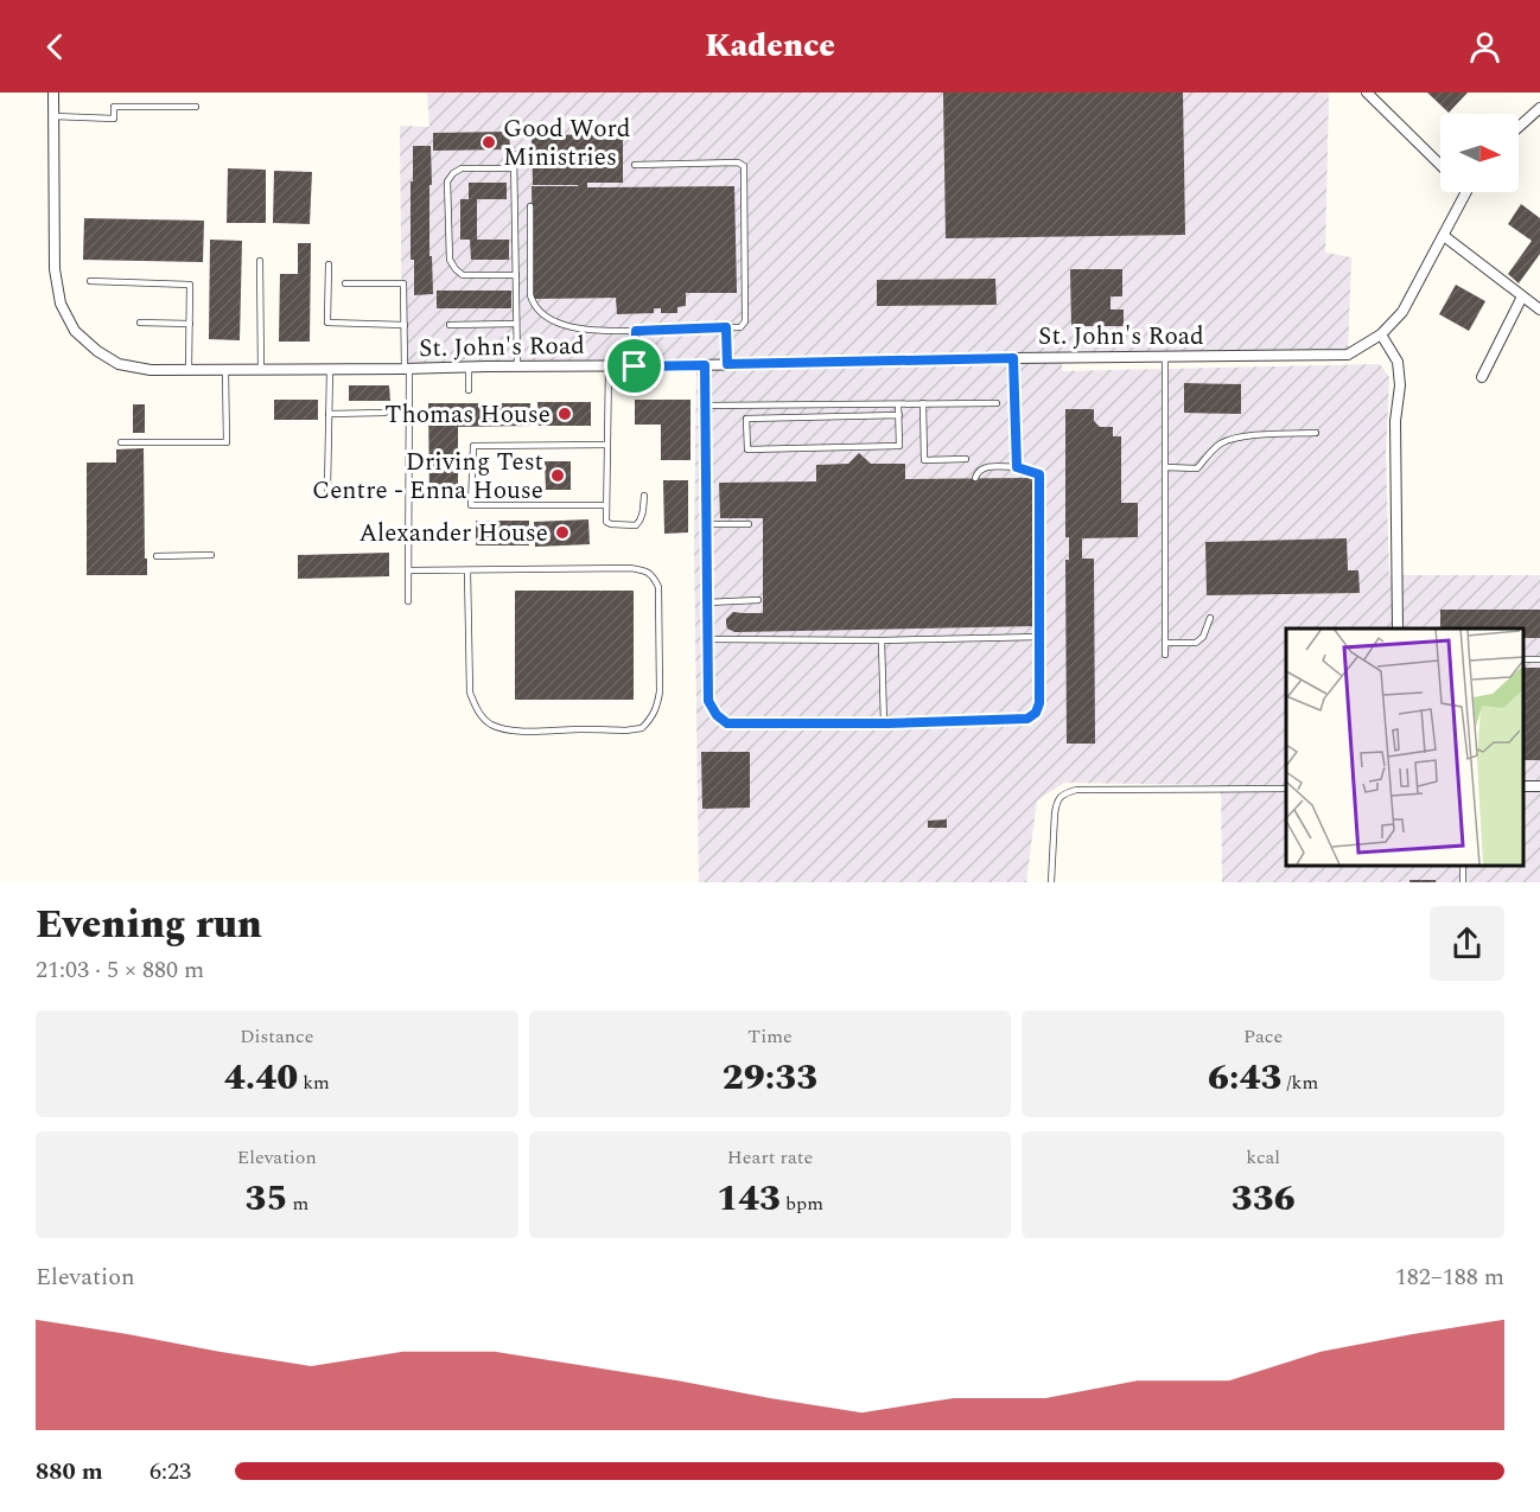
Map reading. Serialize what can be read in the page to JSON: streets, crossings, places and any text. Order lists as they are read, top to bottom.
{
  "streets": {
    "street": ["St. John's Road"]
  },
  "places": [
    "Good Word Ministries",
    "Thomas House",
    "Driving Test Centre - Enna House",
    "Alexander House"
  ],
  "north": "right",
  "page": {
    "header": "Kadence",
    "heading": ["Evening run", "21:03 · 5 × 880 m"],
    "stats": [
      ["Distance", "4.40 km"],
      ["Time", "29:33"],
      ["Pace", "6:43 /km"],
      ["Elevation", "35 m"],
      ["Heart rate", "143 bpm"],
      ["kcal", "336"]
    ],
    "chart": ["Elevation", "182–188 m"],
    "list": [
      {
        "name": "880 m",
        "note": "6:23"
      }
    ]
  }
}
